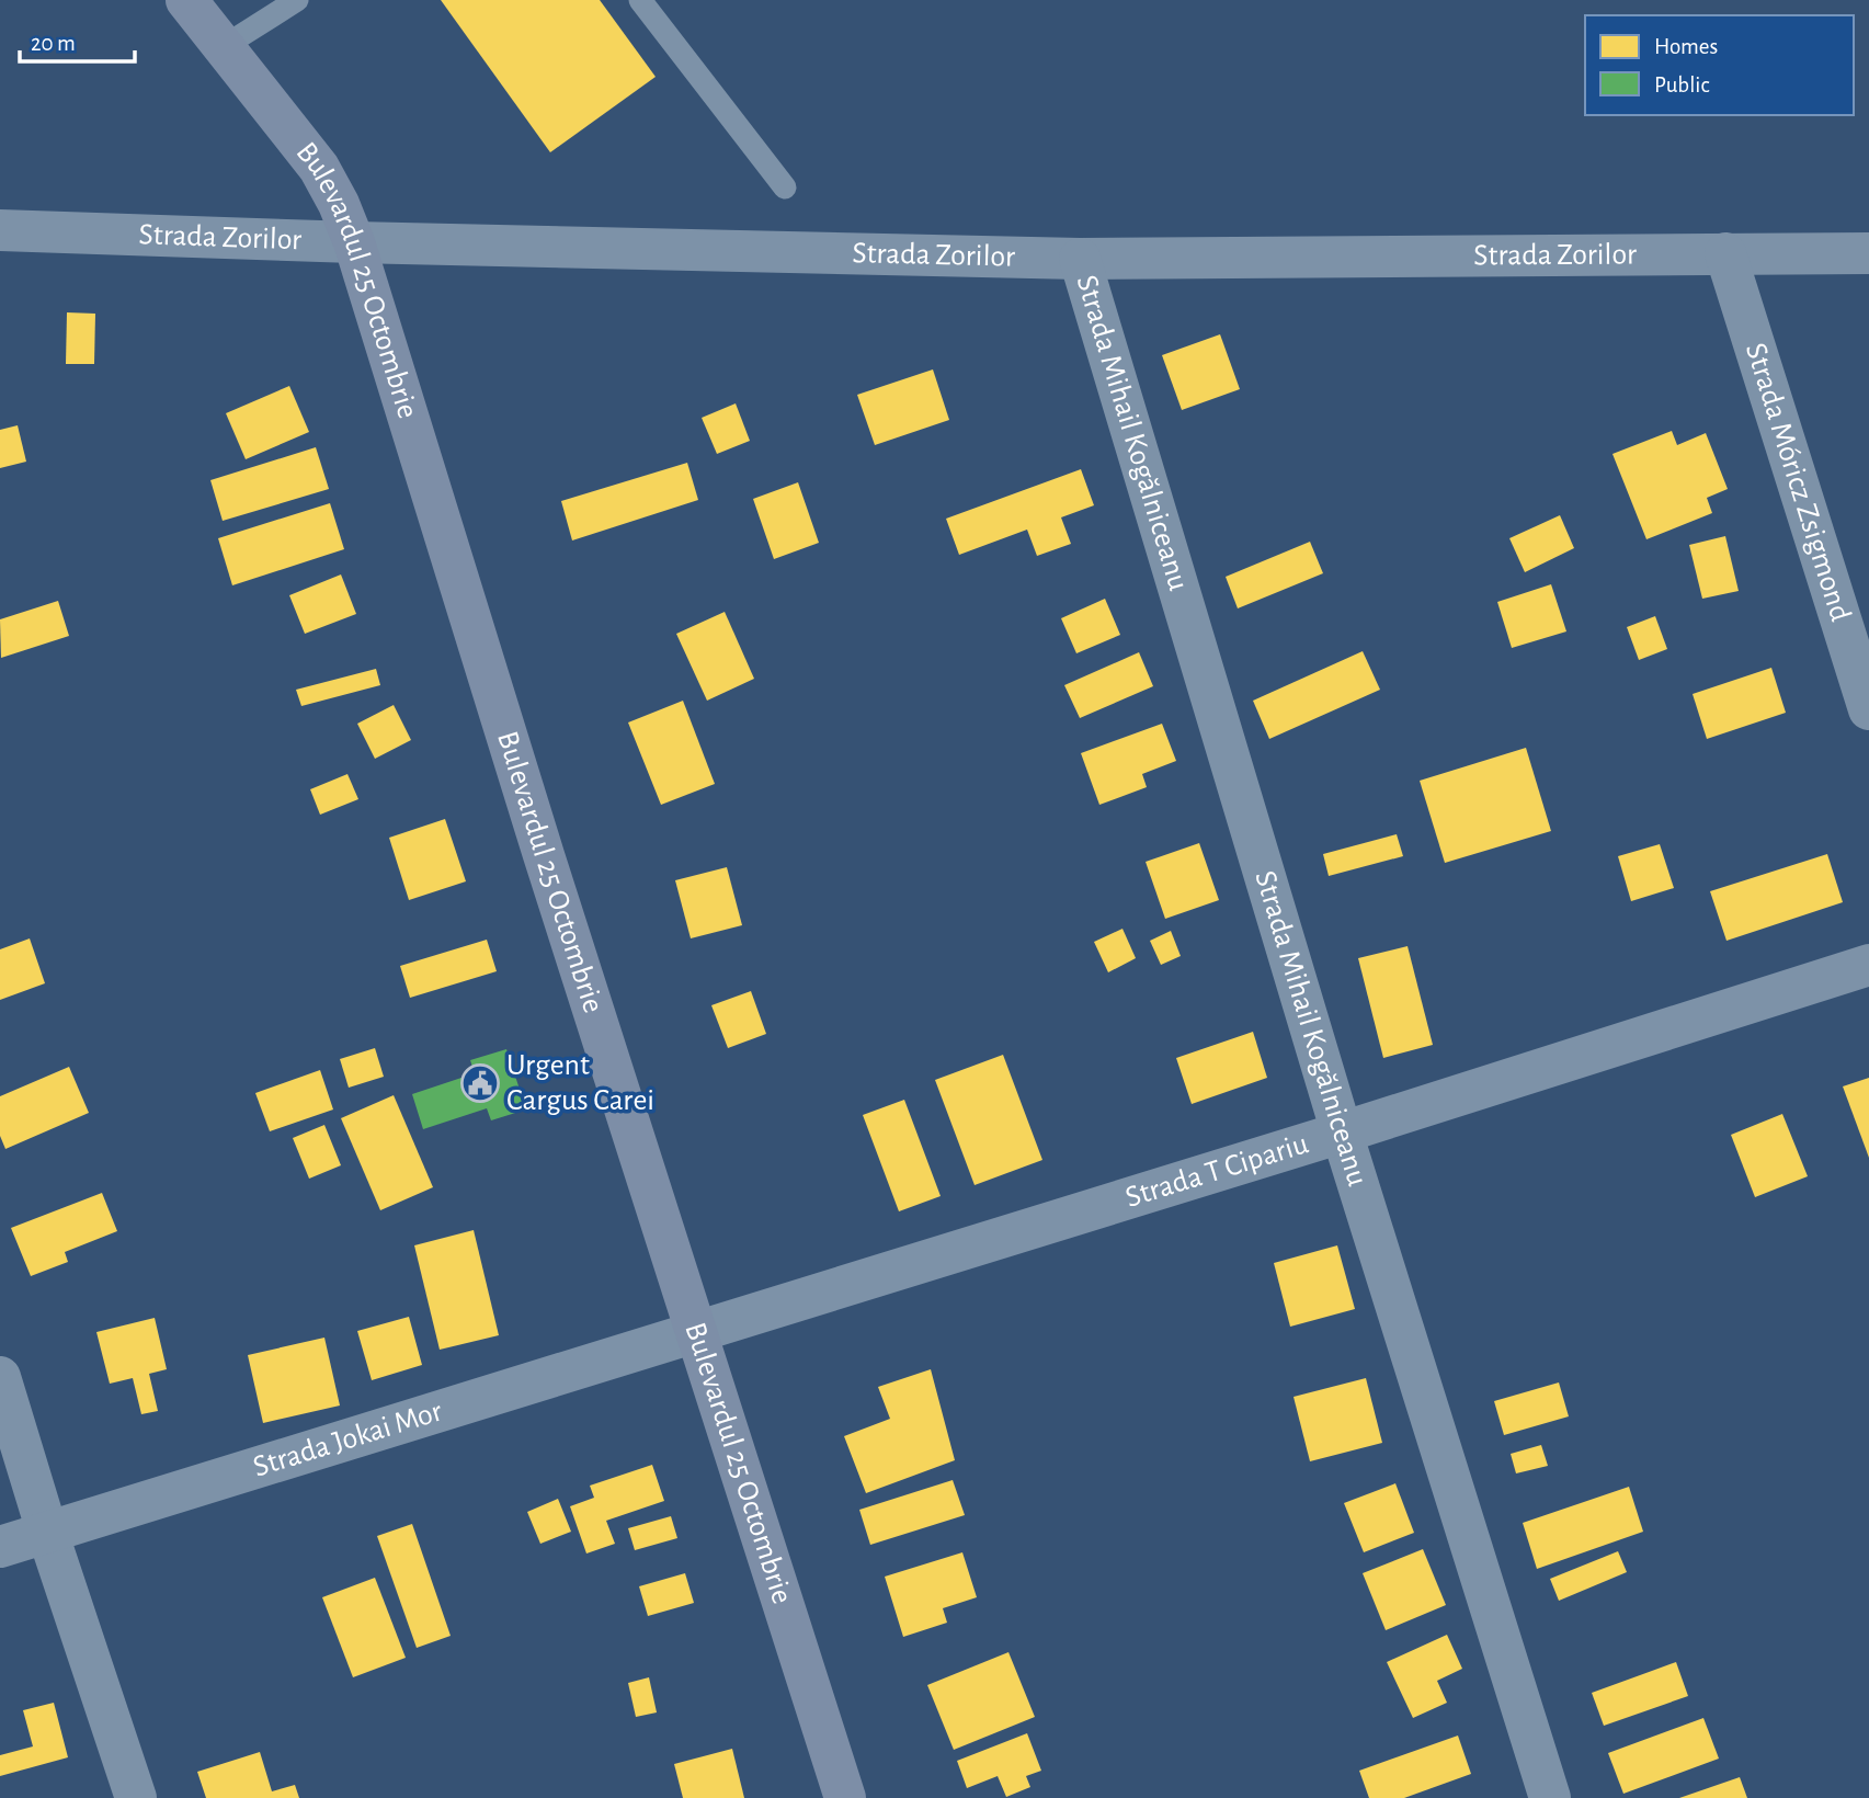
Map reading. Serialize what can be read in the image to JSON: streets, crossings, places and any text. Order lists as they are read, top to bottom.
{
  "streets": {
    "main road": ["Bulevardul 25 Octombrie"],
    "street": [
      "Strada Zorilor",
      "Strada Mihail Kogălniceanu",
      "Strada Móricz Zsigmond",
      "Strada T Cipariu",
      "Strada Jokai Mor"
    ]
  },
  "crossings": [
    ["Strada Zorilor", "Bulevardul 25 Octombrie"],
    ["Strada Zorilor", "Strada Mihail Kogălniceanu"],
    ["Strada Zorilor", "Strada Móricz Zsigmond"],
    ["Bulevardul 25 Octombrie", "Strada T Cipariu"],
    ["Bulevardul 25 Octombrie", "Strada Jokai Mor"],
    ["Strada Mihail Kogălniceanu", "Strada T Cipariu"],
    ["Strada T Cipariu", "Strada Jokai Mor"]
  ],
  "places": {
    "public building": ["Urgent Cargus Carei"]
  },
  "legend": ["Homes", "Public"],
  "scale_bar": "20 m"
}
